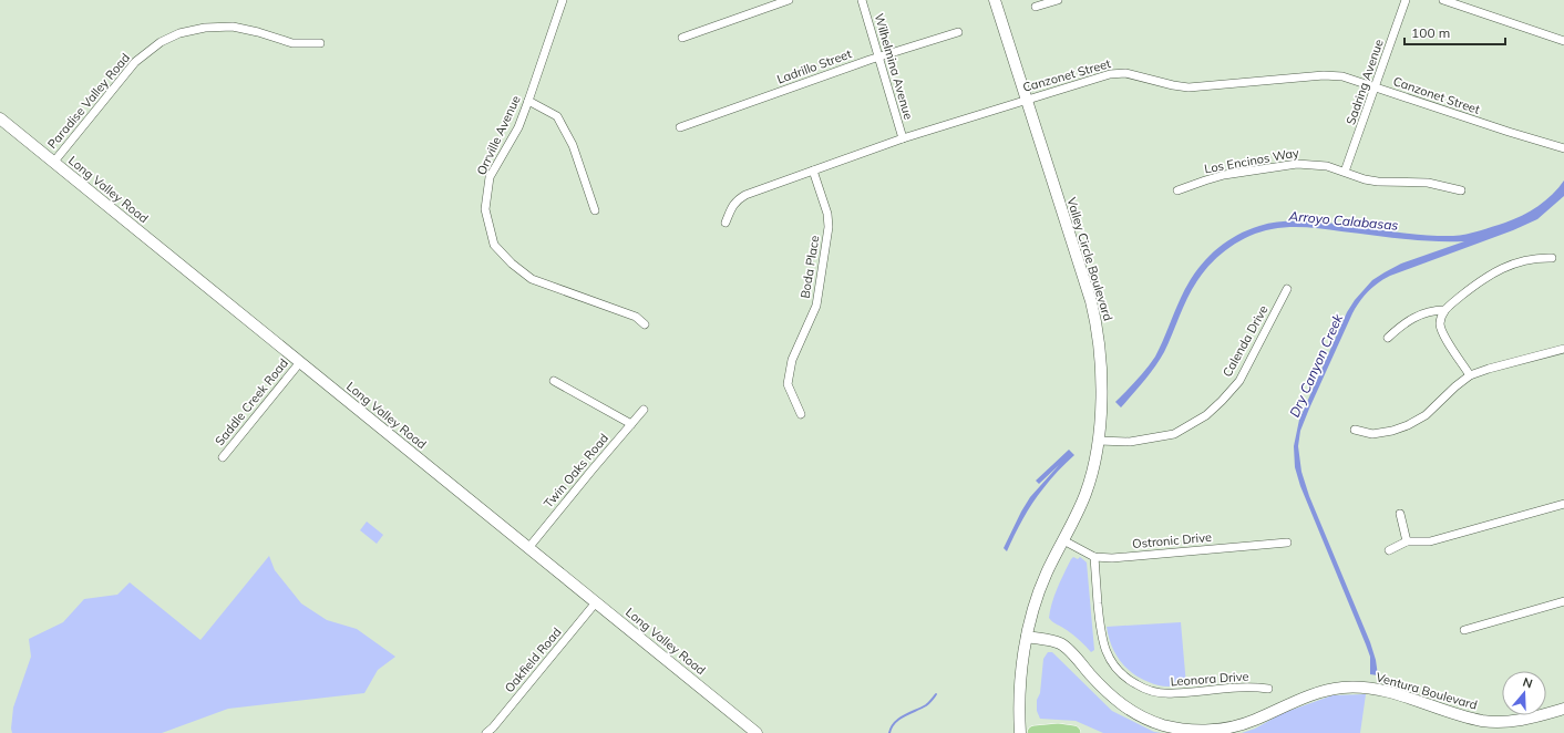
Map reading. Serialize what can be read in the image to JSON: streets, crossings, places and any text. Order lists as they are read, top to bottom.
{
  "streets": {
    "main road": ["Long Valley Road", "Valley Circle Boulevard", "Ventura Boulevard"],
    "street": [
      "Ladrillo Street",
      "Wilhelmina Avenue",
      "Canzonet Street",
      "Sadring Avenue",
      "Paradise Valley Road",
      "Orrville Avenue",
      "Los Encinos Way",
      "Boda Place",
      "Calenda Drive",
      "Saddle Creek Road",
      "Twin Oaks Road",
      "Ostronic Drive",
      "Oakfield Road",
      "Leonora Drive"
    ]
  },
  "crossings": [
    ["Ladrillo Street", "Wilhelmina Avenue"],
    ["Wilhelmina Avenue", "Canzonet Street"],
    ["Canzonet Street", "Sadring Avenue"],
    ["Canzonet Street", "Valley Circle Boulevard"],
    ["Canzonet Street", "Boda Place"],
    ["Sadring Avenue", "Los Encinos Way"],
    ["Paradise Valley Road", "Long Valley Road"],
    ["Long Valley Road", "Saddle Creek Road"],
    ["Long Valley Road", "Twin Oaks Road"],
    ["Long Valley Road", "Oakfield Road"],
    ["Valley Circle Boulevard", "Calenda Drive"],
    ["Valley Circle Boulevard", "Ostronic Drive"],
    ["Valley Circle Boulevard", "Ventura Boulevard"],
    ["Ostronic Drive", "Leonora Drive"]
  ],
  "water": ["Arroyo Calabasas", "Dry Canyon Creek"],
  "scale_bar": "100 m",
  "north": "top"
}
